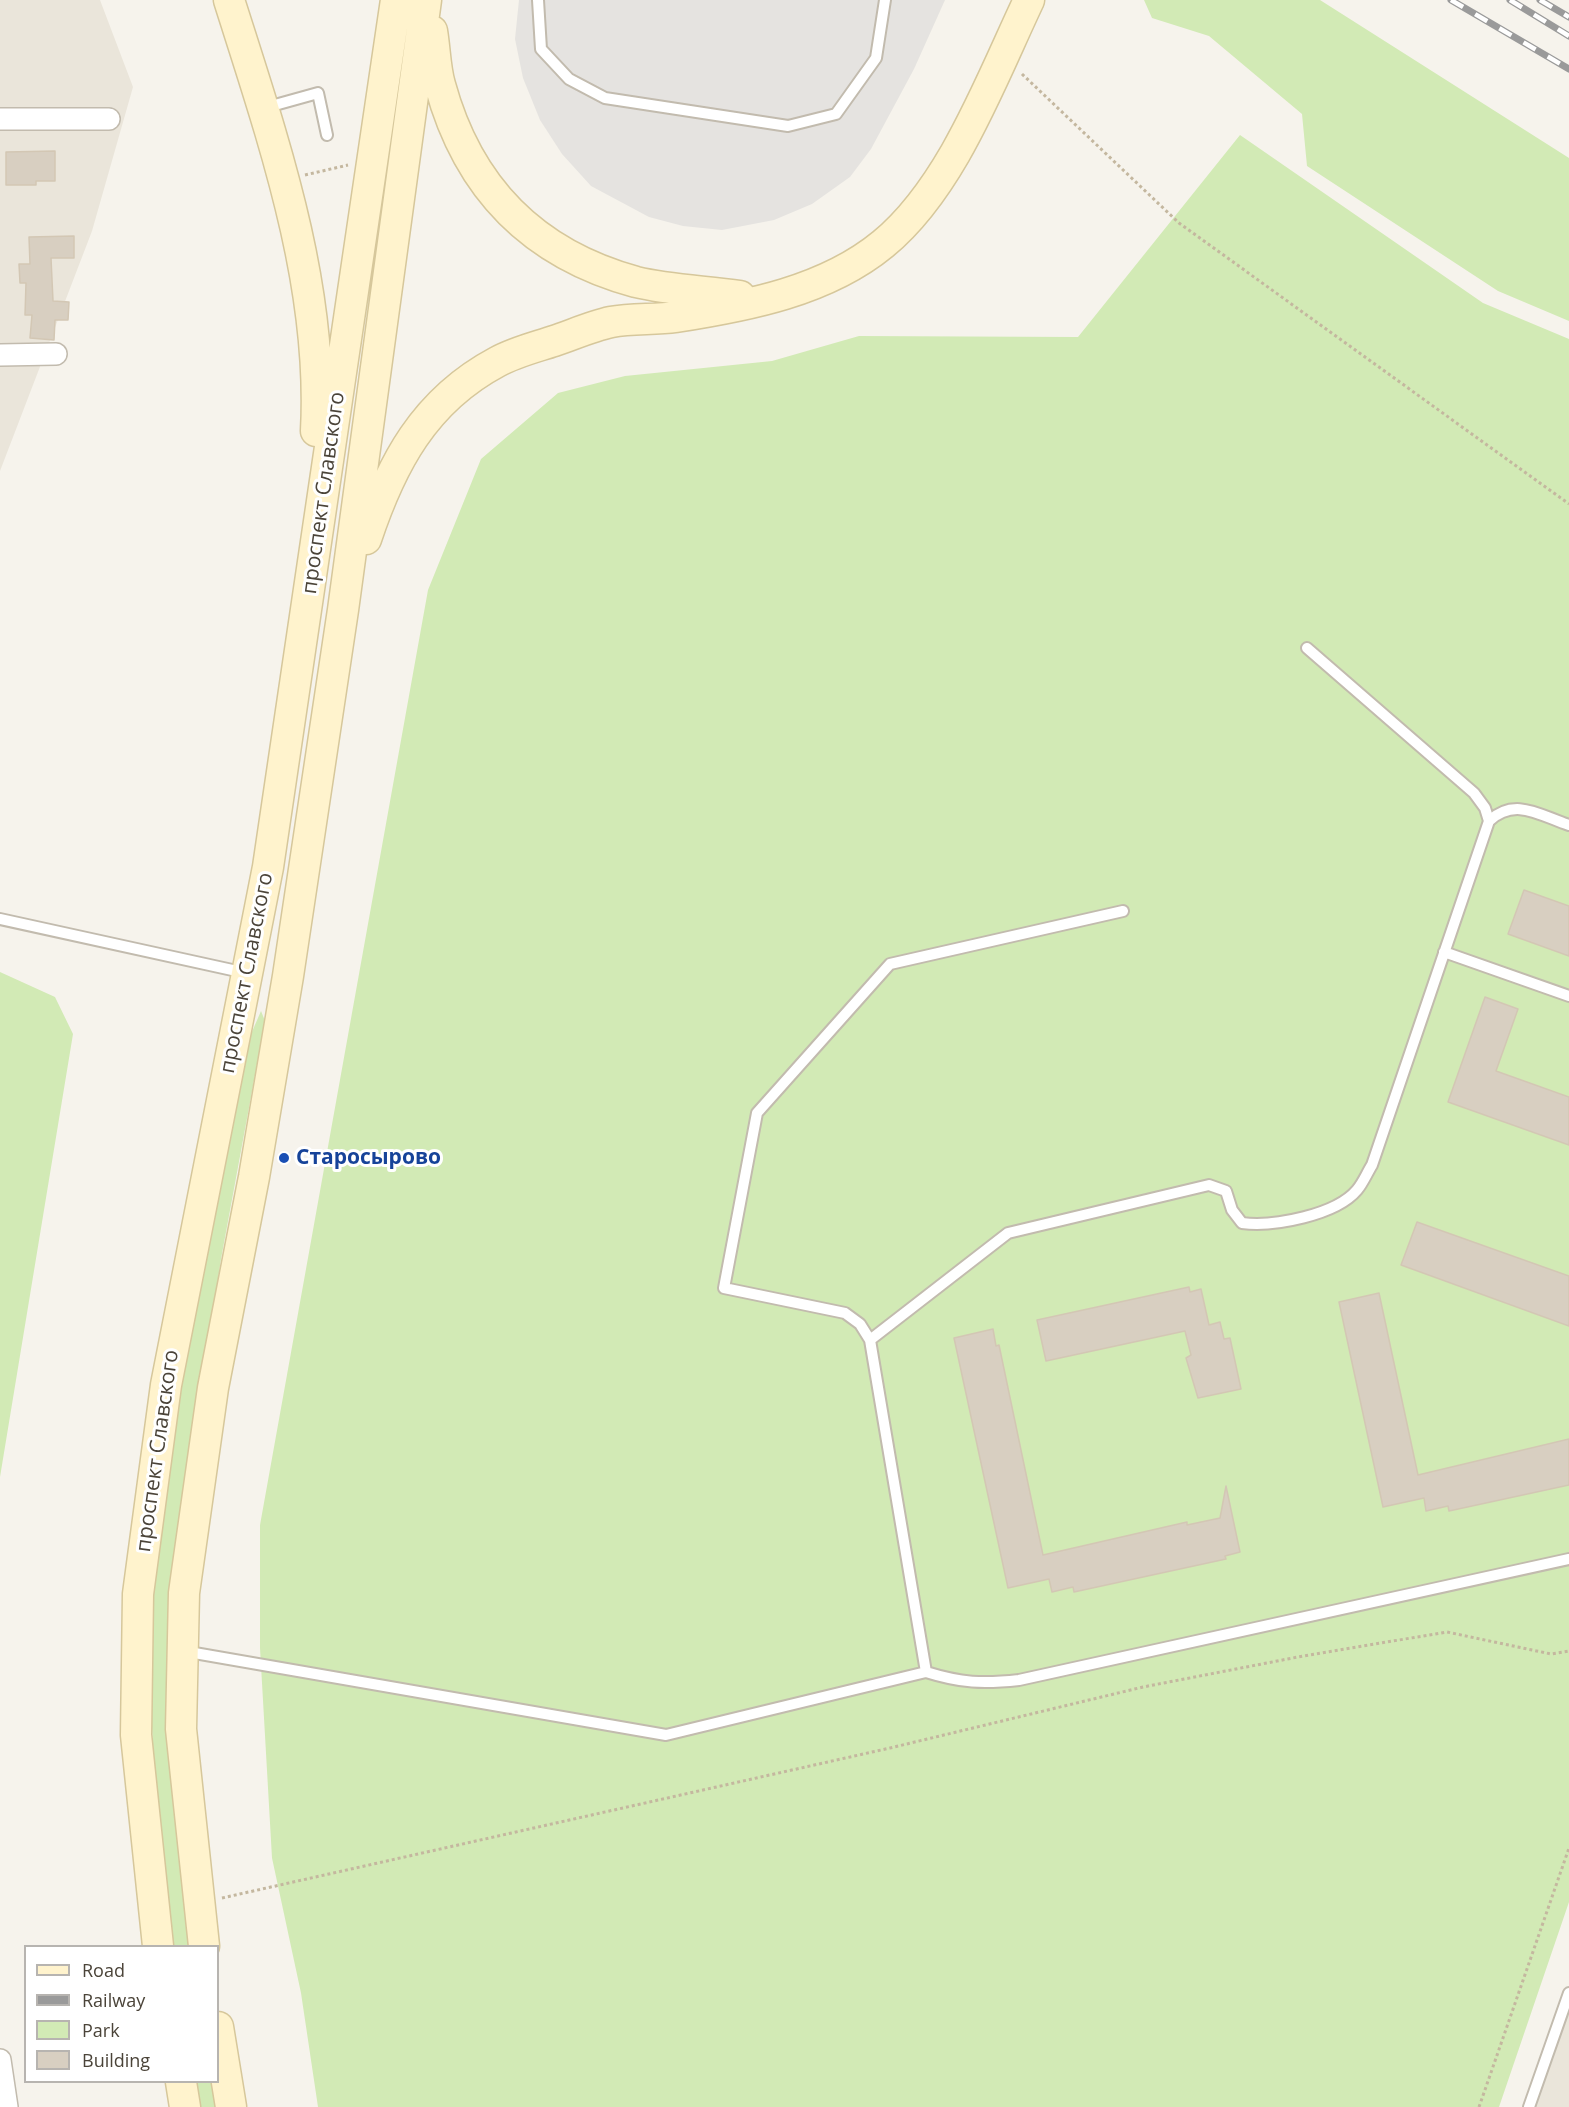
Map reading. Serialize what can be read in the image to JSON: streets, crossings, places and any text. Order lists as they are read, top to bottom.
{
  "streets": {
    "main road": ["проспект Славского"]
  },
  "places": ["Старосырово"],
  "legend": [
    "Road",
    "Railway",
    "Park",
    "Building"
  ]
}
